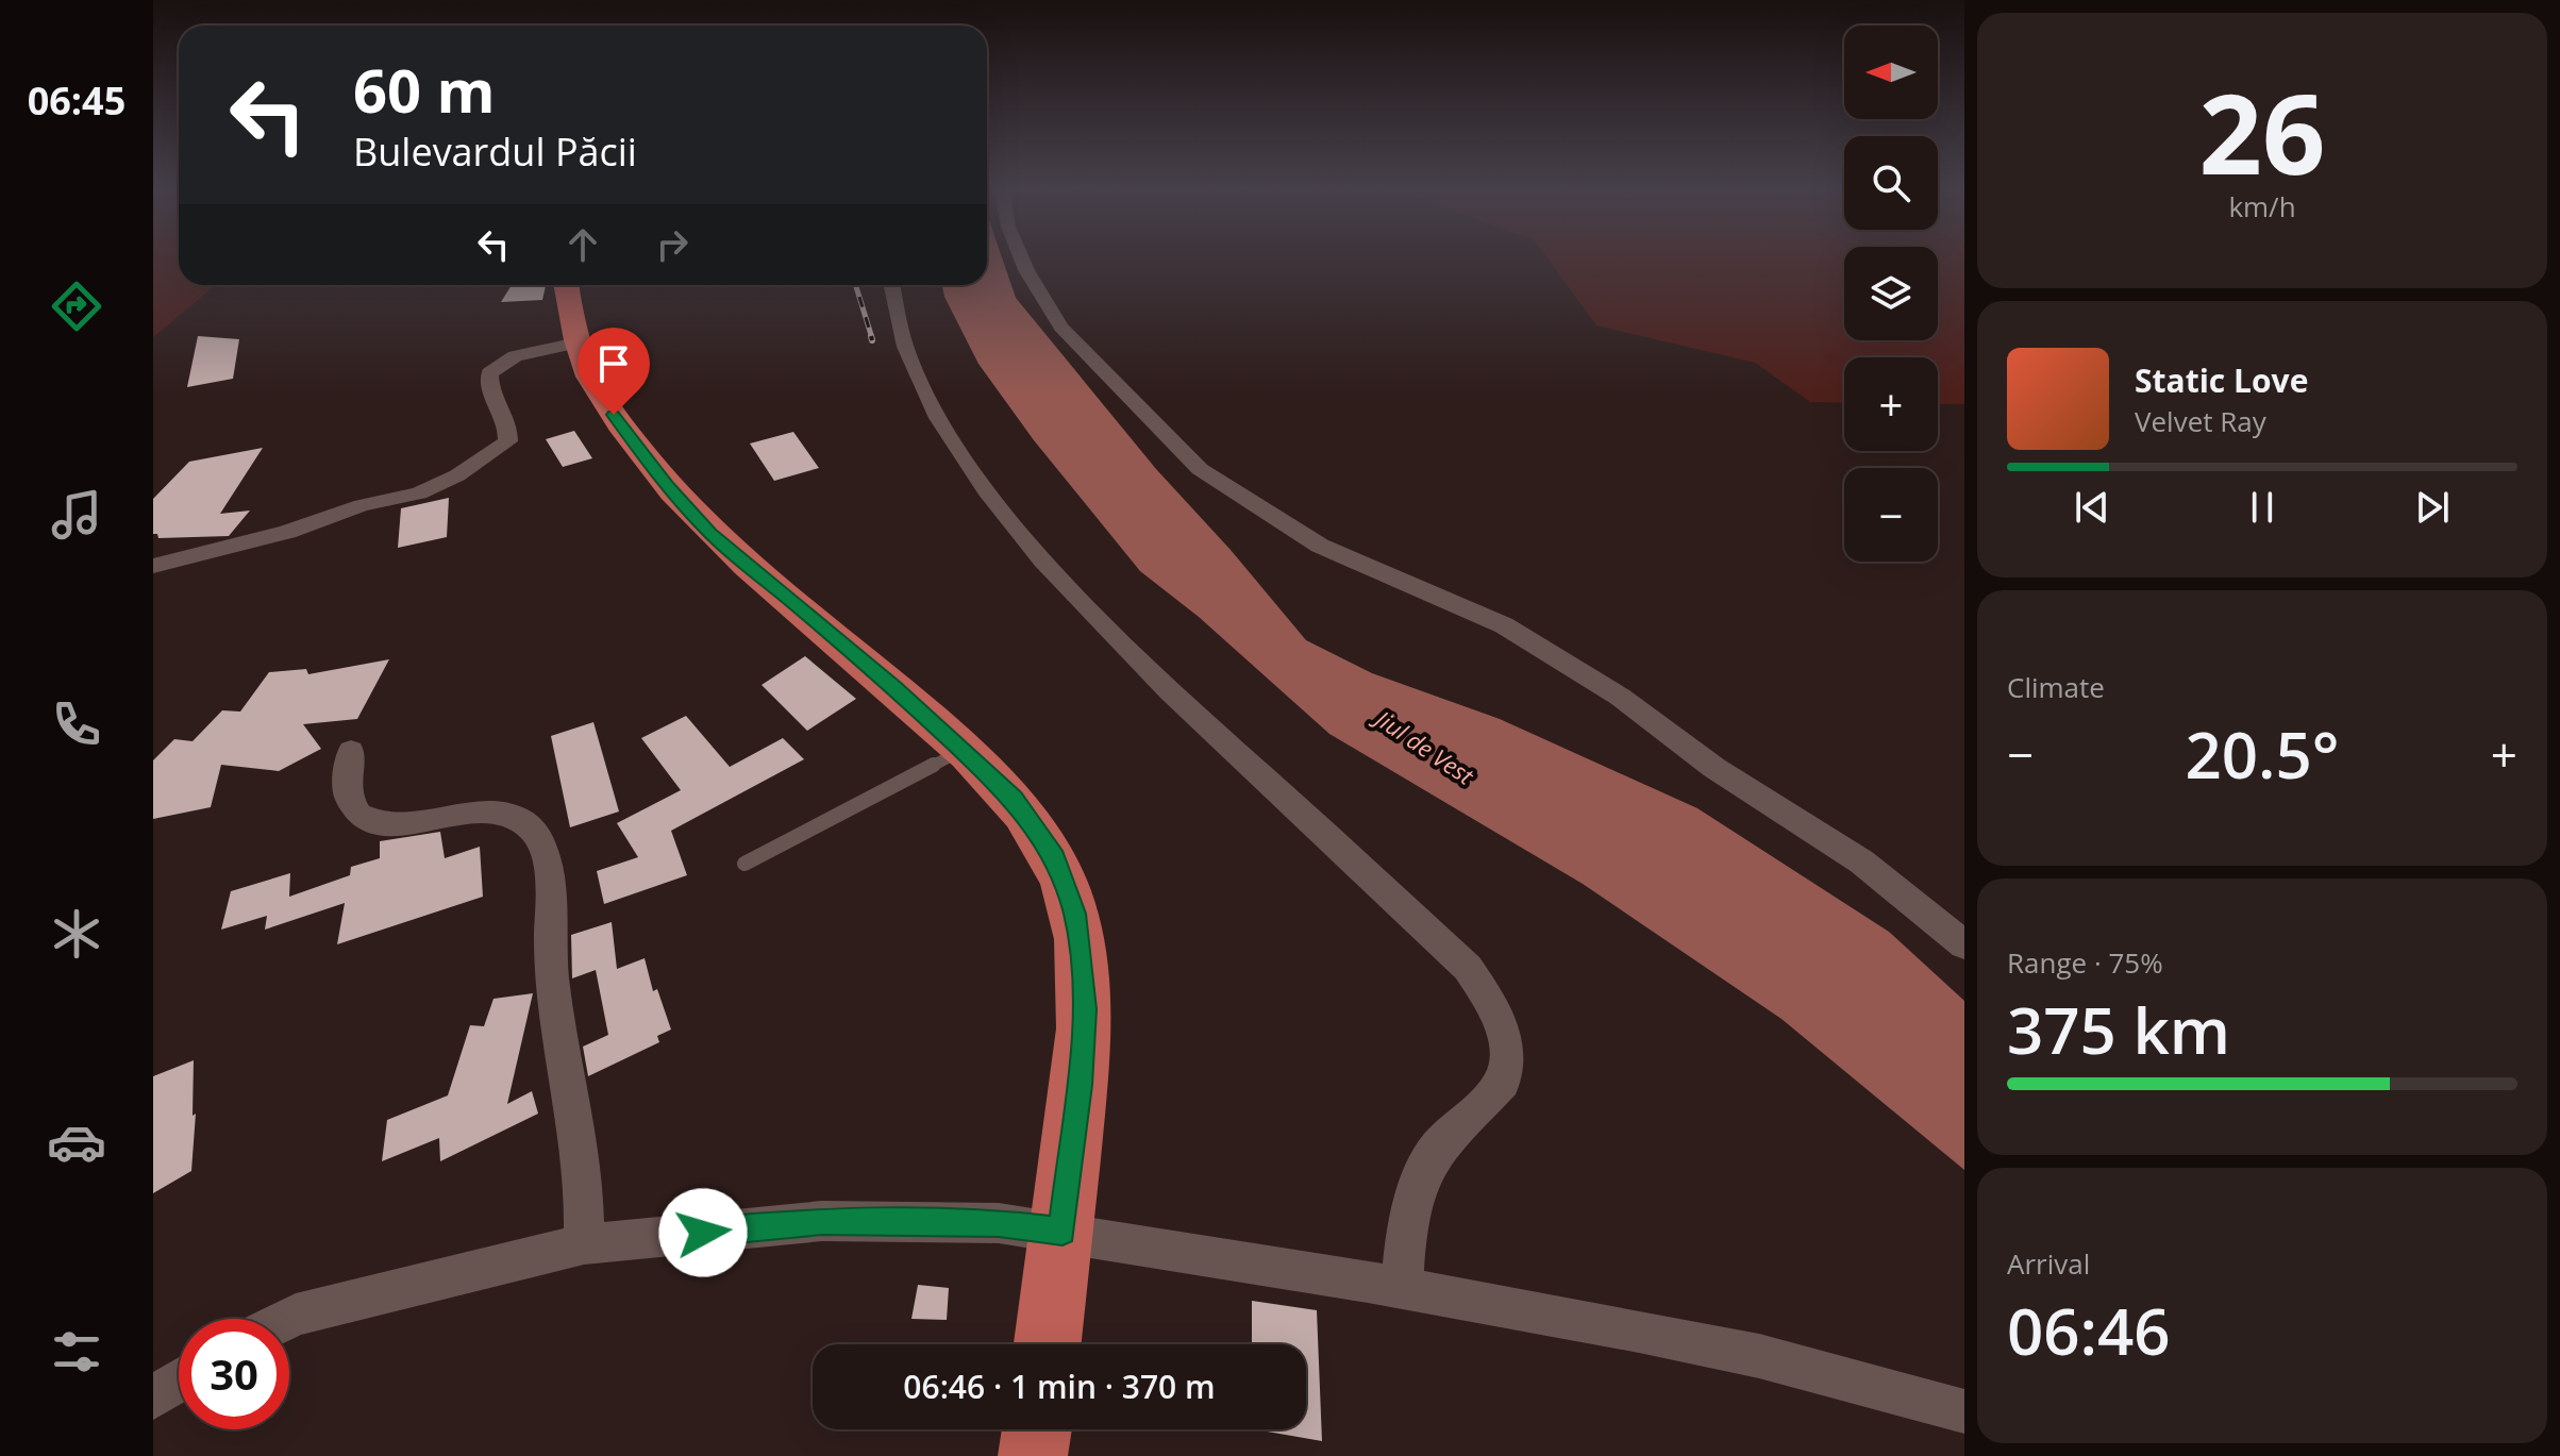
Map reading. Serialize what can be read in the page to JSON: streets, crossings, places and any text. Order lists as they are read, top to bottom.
{
  "water": ["Jiul de Vest"],
  "north": "left",
  "page": {
    "tabs": "06:45",
    "tile": [
      ["26", "km/h"],
      "Climate",
      ["Range · 75%", "375 km"],
      ["Arrival", "06:46"]
    ],
    "map_buttons": ["+", "−"],
    "turn": ["60 m", "Bulevardul Păcii"],
    "song": ["Static Love", "Velvet Ray"],
    "heat": ["−", "20.5°", "+"],
    "limit": "30",
    "trip": "06:46 · 1 min · 370 m"
  }
}
